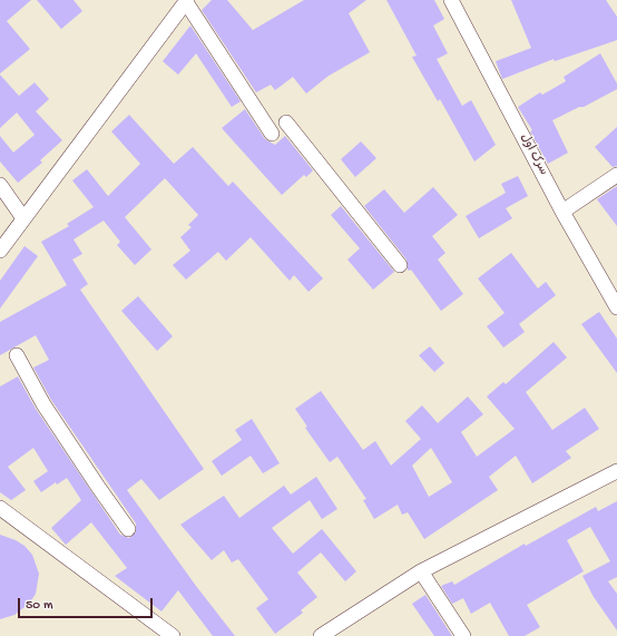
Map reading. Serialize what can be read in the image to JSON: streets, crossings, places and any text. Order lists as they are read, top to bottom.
{
  "streets": {
    "street": ["سرک اول"]
  },
  "scale_bar": "50 m"
}
